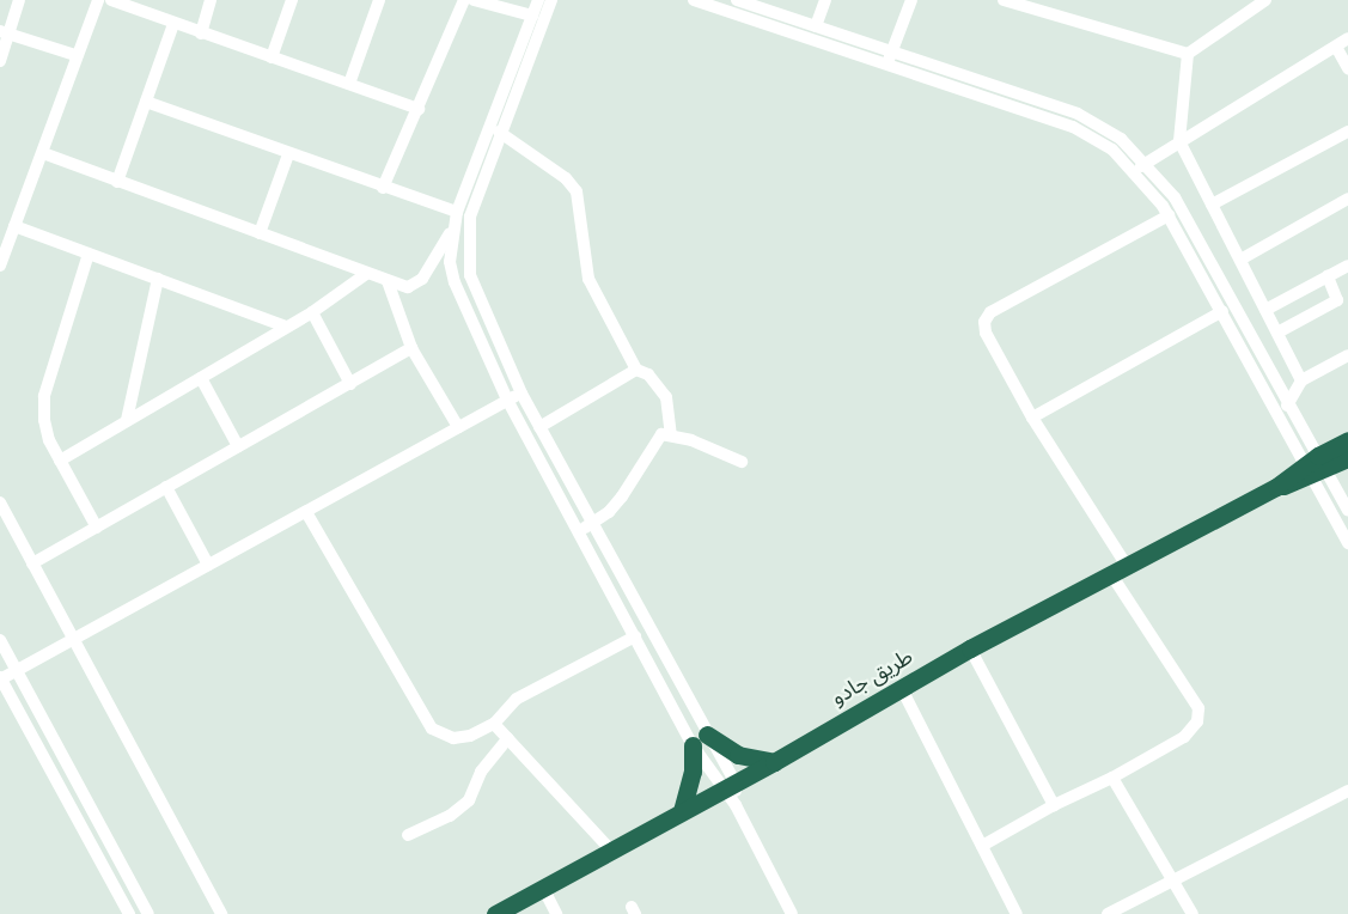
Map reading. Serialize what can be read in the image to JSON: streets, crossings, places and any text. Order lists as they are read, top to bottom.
{
  "streets": {
    "highway": ["طريق جادو"]
  }
}
